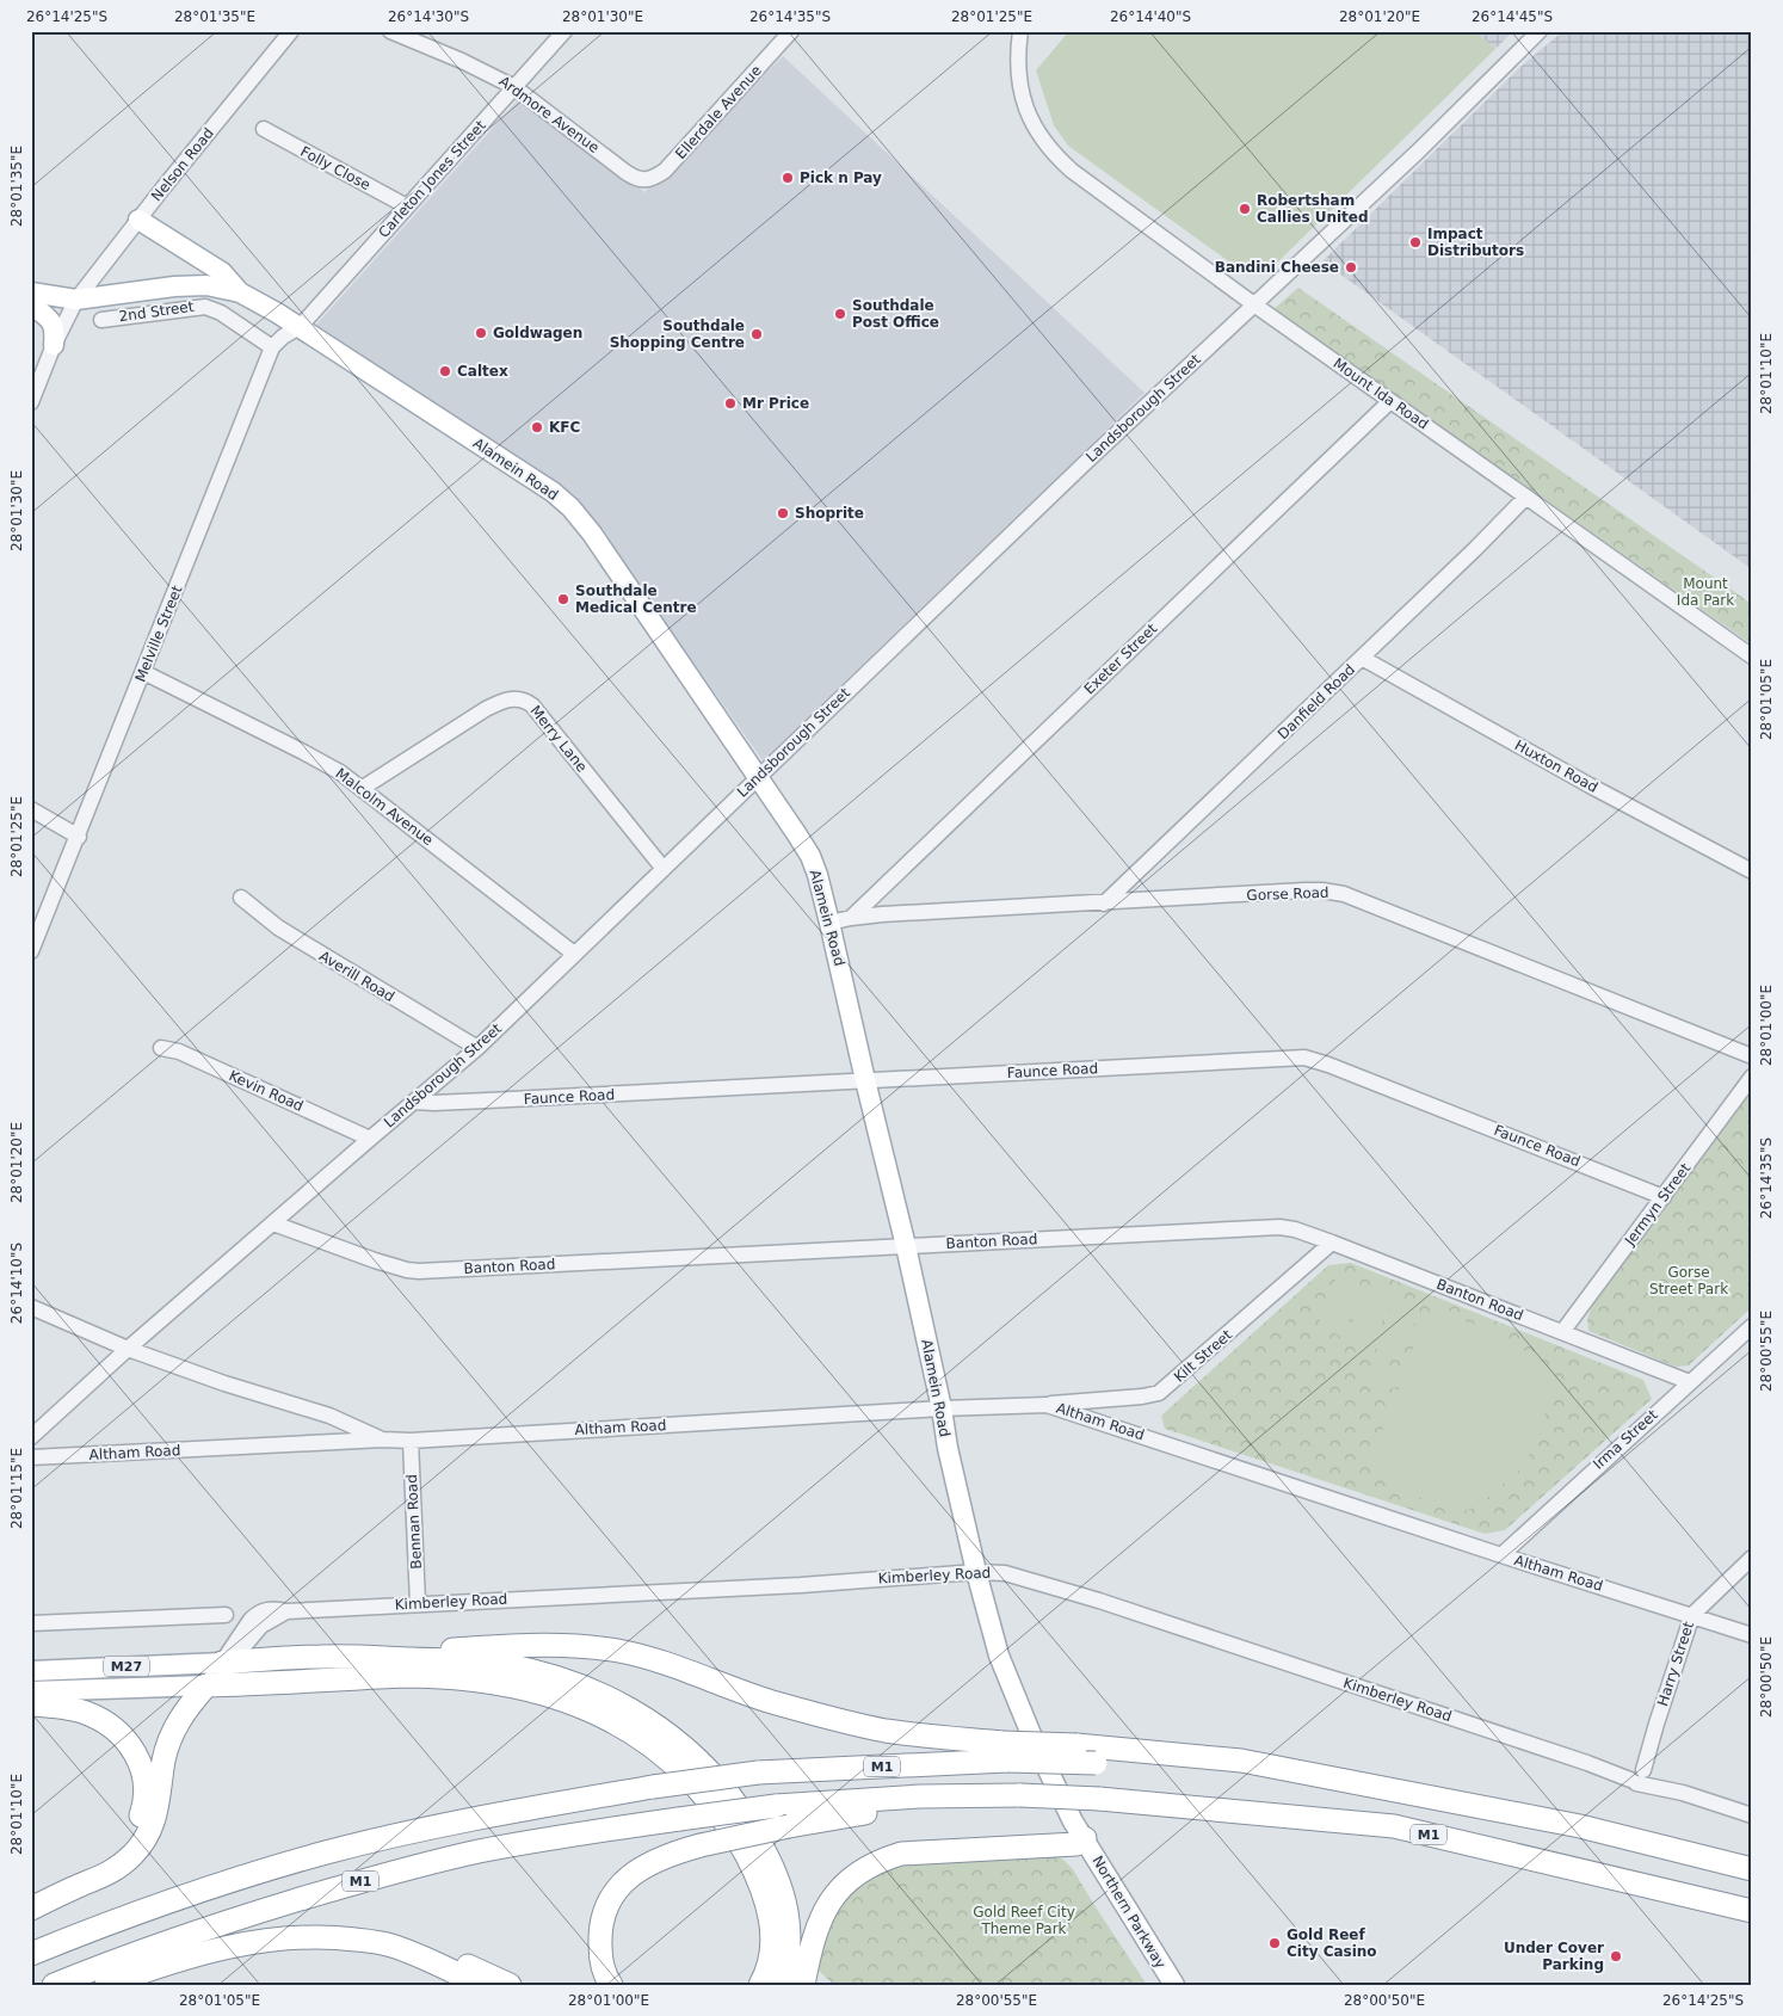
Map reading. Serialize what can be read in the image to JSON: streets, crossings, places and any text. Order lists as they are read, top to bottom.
{
  "streets": {
    "highway": ["M1"],
    "main road": ["Alamein Road", "M27", "Northern Parkway"],
    "street": [
      "Ellerdale Avenue",
      "Ardmore Avenue",
      "Nelson Road",
      "Folly Close",
      "Carleton Jones Street",
      "2nd Street",
      "Mount Ida Road",
      "Landsborough Street",
      "Melville Street",
      "Exeter Street",
      "Danfield Road",
      "Merry Lane",
      "Huxton Road",
      "Malcolm Avenue",
      "Gorse Road",
      "Averill Road",
      "Faunce Road",
      "Kevin Road",
      "Jermyn Street",
      "Banton Road",
      "Kilt Street",
      "Altham Road",
      "Irma Street",
      "Bennan Road",
      "Kimberley Road",
      "Harry Street"
    ]
  },
  "crossings": [
    ["Ellerdale Avenue", "Ardmore Avenue"],
    ["Ardmore Avenue", "Carleton Jones Street"],
    ["Nelson Road", "Alamein Road"],
    ["Folly Close", "Carleton Jones Street"],
    ["Carleton Jones Street", "Alamein Road"],
    ["2nd Street", "Melville Street"],
    ["Mount Ida Road", "Landsborough Street"],
    ["Mount Ida Road", "Exeter Street"],
    ["Mount Ida Road", "Danfield Road"],
    ["Landsborough Street", "Alamein Road"],
    ["Landsborough Street", "Merry Lane"],
    ["Landsborough Street", "Malcolm Avenue"],
    ["Landsborough Street", "Averill Road"],
    ["Landsborough Street", "Faunce Road"],
    ["Landsborough Street", "Kevin Road"],
    ["Landsborough Street", "Banton Road"],
    ["Landsborough Street", "Altham Road"],
    ["Alamein Road", "Gorse Road"],
    ["Alamein Road", "Faunce Road"],
    ["Alamein Road", "Banton Road"],
    ["Alamein Road", "Altham Road"],
    ["Alamein Road", "Kimberley Road"],
    ["Alamein Road", "Northern Parkway"],
    ["Melville Street", "Malcolm Avenue"],
    ["Exeter Street", "Gorse Road"],
    ["Danfield Road", "Huxton Road"],
    ["Danfield Road", "Gorse Road"],
    ["Merry Lane", "Malcolm Avenue"],
    ["Faunce Road", "Jermyn Street"],
    ["Jermyn Street", "Banton Road"],
    ["Banton Road", "Kilt Street"],
    ["Banton Road", "Irma Street"],
    ["Kilt Street", "Altham Road"],
    ["Altham Road", "Irma Street"],
    ["Altham Road", "Bennan Road"],
    ["Altham Road", "Harry Street"],
    ["Bennan Road", "Kimberley Road"],
    ["Kimberley Road", "Harry Street"],
    ["Kimberley Road", "M27"]
  ],
  "parks": ["Mount Ida Park", "Gorse Street Park", "Gold Reef City Theme Park"],
  "places": [
    "Pick n Pay",
    "Robertsham Callies United",
    "Impact Distributors",
    "Bandini Cheese",
    "Southdale Post Office",
    "Goldwagen",
    "Southdale Shopping Centre",
    "Caltex",
    "Mr Price",
    "KFC",
    "Shoprite",
    "Southdale Medical Centre",
    "Gold Reef City Casino",
    "Under Cover Parking"
  ],
  "coordinates": [
    "26°14'25\"S",
    "28°01'35\"E",
    "26°14'30\"S",
    "28°01'30\"E",
    "26°14'35\"S",
    "28°01'25\"E",
    "26°14'40\"S",
    "28°01'20\"E",
    "26°14'45\"S",
    "28°01'10\"E",
    "28°01'05\"E",
    "28°01'00\"E",
    "26°14'10\"S",
    "28°00'55\"E",
    "28°01'15\"E",
    "28°00'50\"E"
  ]
}
